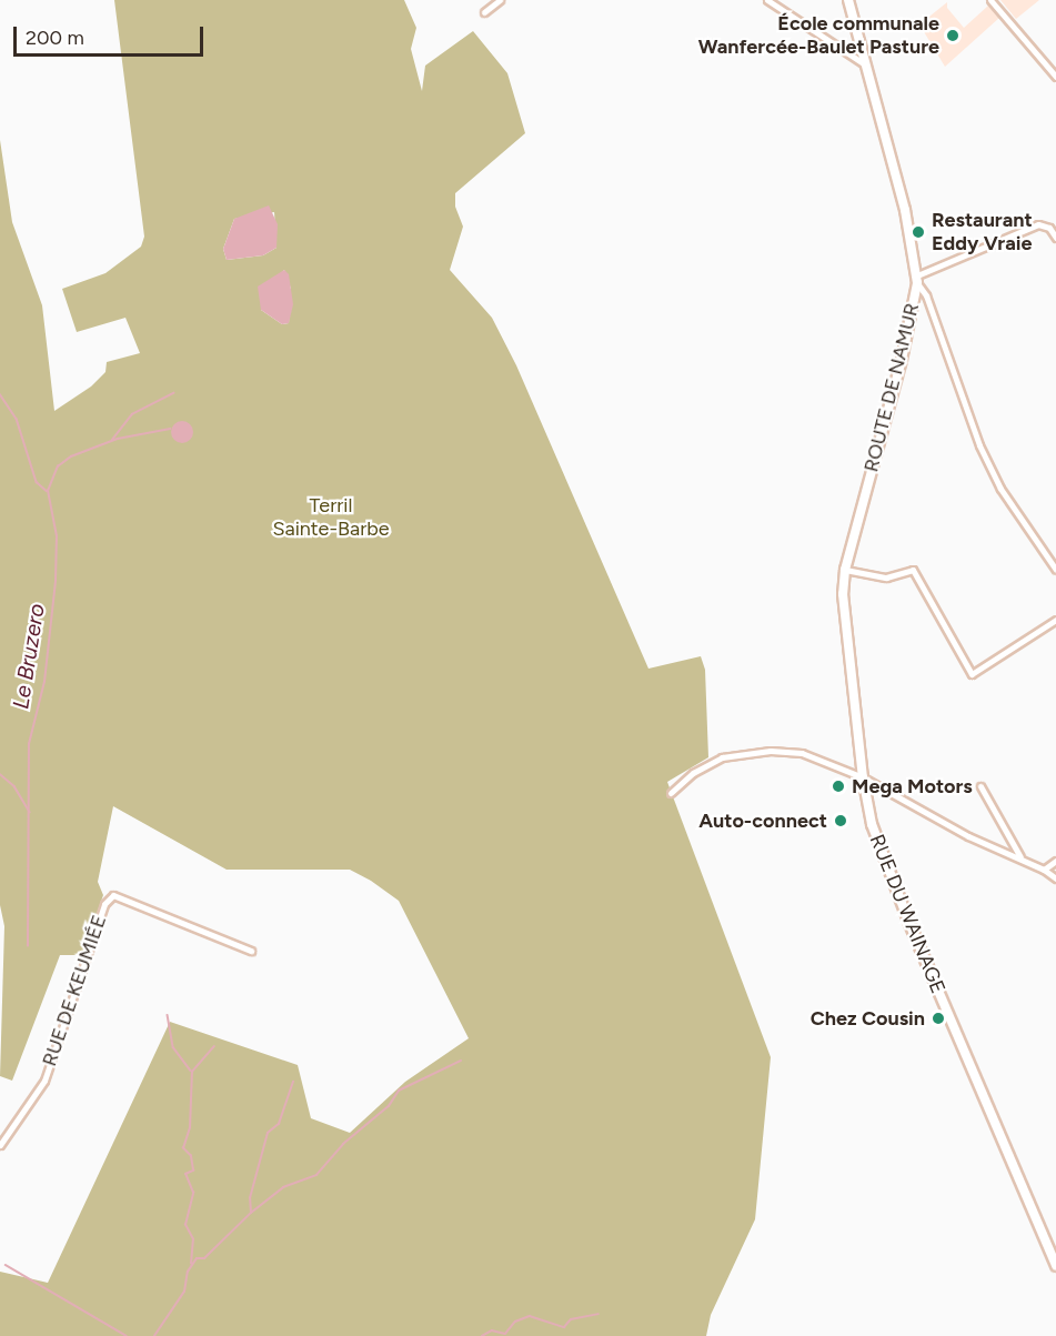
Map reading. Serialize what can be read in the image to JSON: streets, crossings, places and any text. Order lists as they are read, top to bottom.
{
  "streets": {
    "main road": ["ROUTE DE NAMUR", "RUE DU WAINAGE"],
    "street": ["RUE DE KEUMIÉE"]
  },
  "crossings": [
    ["ROUTE DE NAMUR", "RUE DU WAINAGE"]
  ],
  "water": ["Le Bruzero"],
  "parks": ["Terril Sainte-Barbe"],
  "places": [
    "École communale Wanfercée-Baulet Pasture",
    "Restaurant Eddy Vraie",
    "Mega Motors",
    "Auto-connect",
    "Chez Cousin"
  ],
  "scale_bar": "200 m"
}
